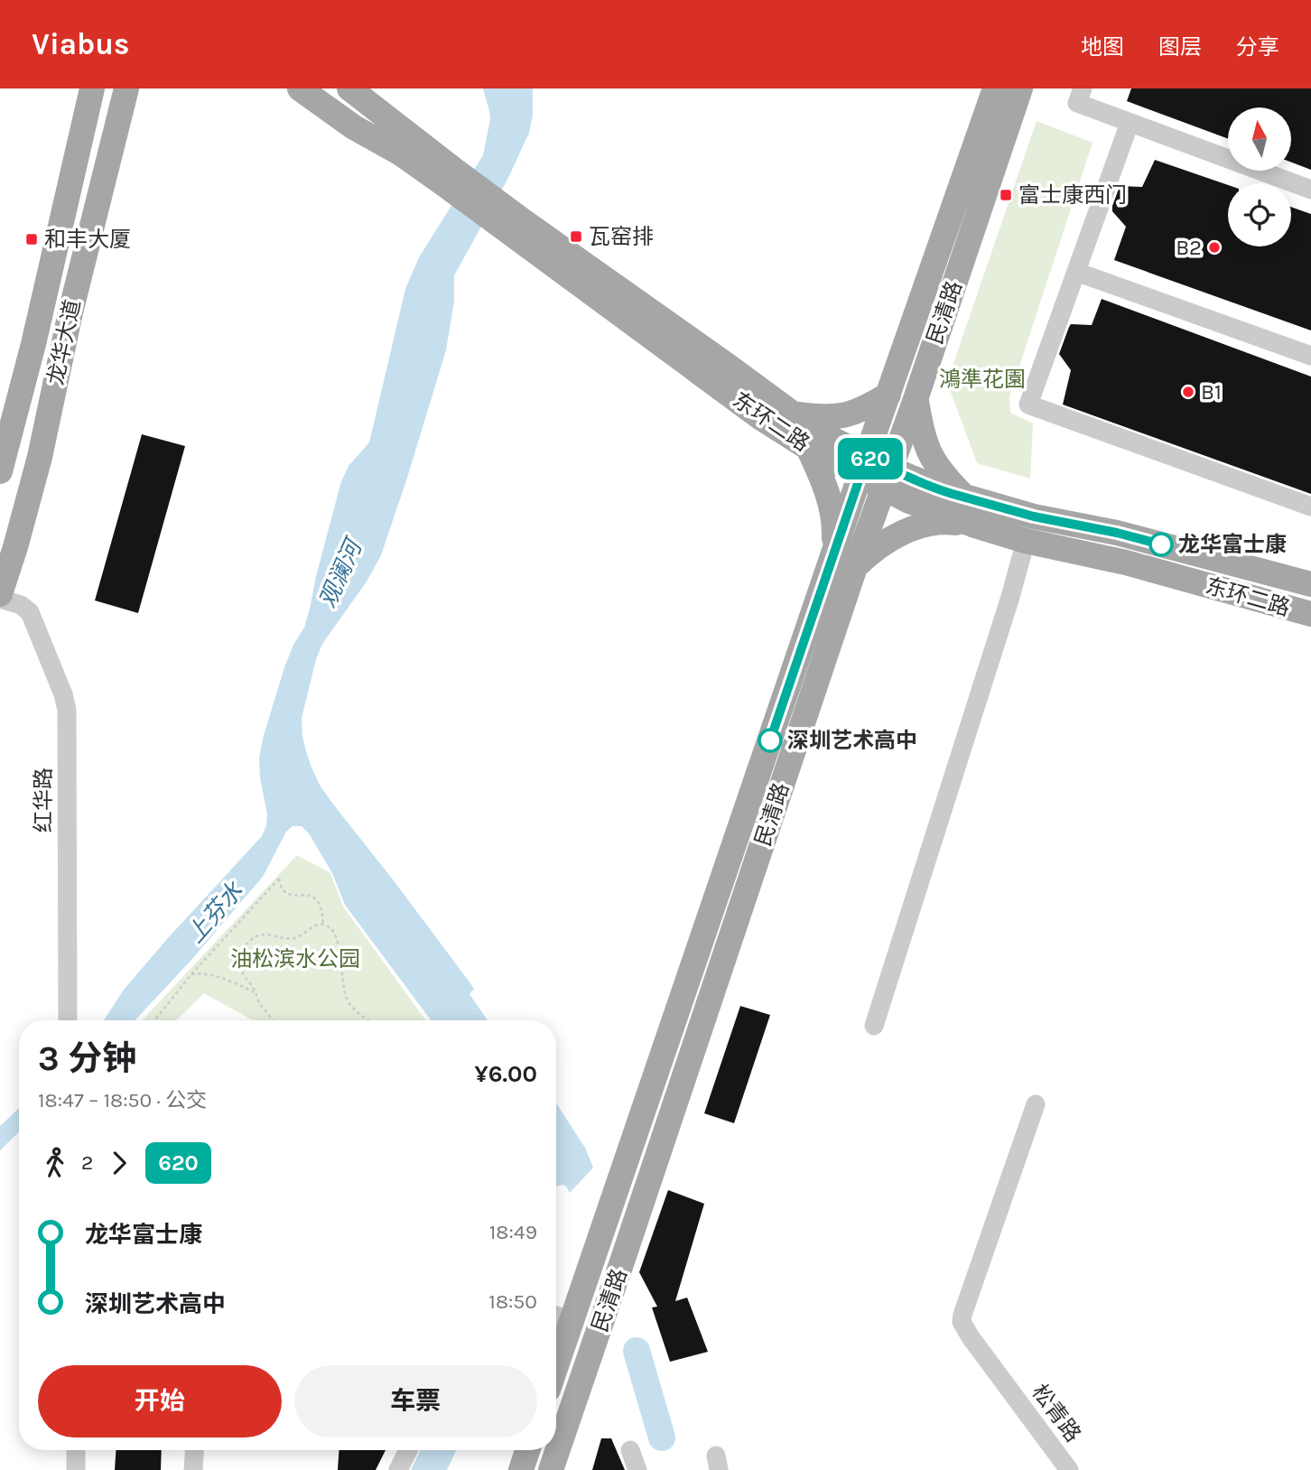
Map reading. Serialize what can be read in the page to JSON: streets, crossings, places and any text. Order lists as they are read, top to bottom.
{
  "streets": {
    "main road": ["民清路", "龙华大道", "东环二路"],
    "street": ["红华路", "松青路"]
  },
  "crossings": [
    ["民清路", "东环二路"],
    ["龙华大道", "红华路"]
  ],
  "water": ["观澜河", "上芬水"],
  "parks": ["鴻準花園", "油松滨水公园"],
  "places": {
    "transit": ["富士康西门", "瓦窑排", "和丰大厦"],
    "other": [
      "B2",
      "B1",
      "龙华富士康",
      "深圳艺术高中"
    ]
  },
  "lines": ["bus line 620"],
  "north": "top",
  "page": {
    "header": "Viabus",
    "nav": ["地图", "图层", "分享"],
    "on_map": "620",
    "heading": ["3 分钟", "18:47 – 18:50 · 公交", "¥6.00"],
    "legs": ["2", "620"],
    "list": [
      {
        "name": "龙华富士康",
        "value": "18:49"
      },
      {
        "name": "深圳艺术高中",
        "value": "18:50"
      }
    ],
    "buttons": ["开始", "车票"]
  }
}
